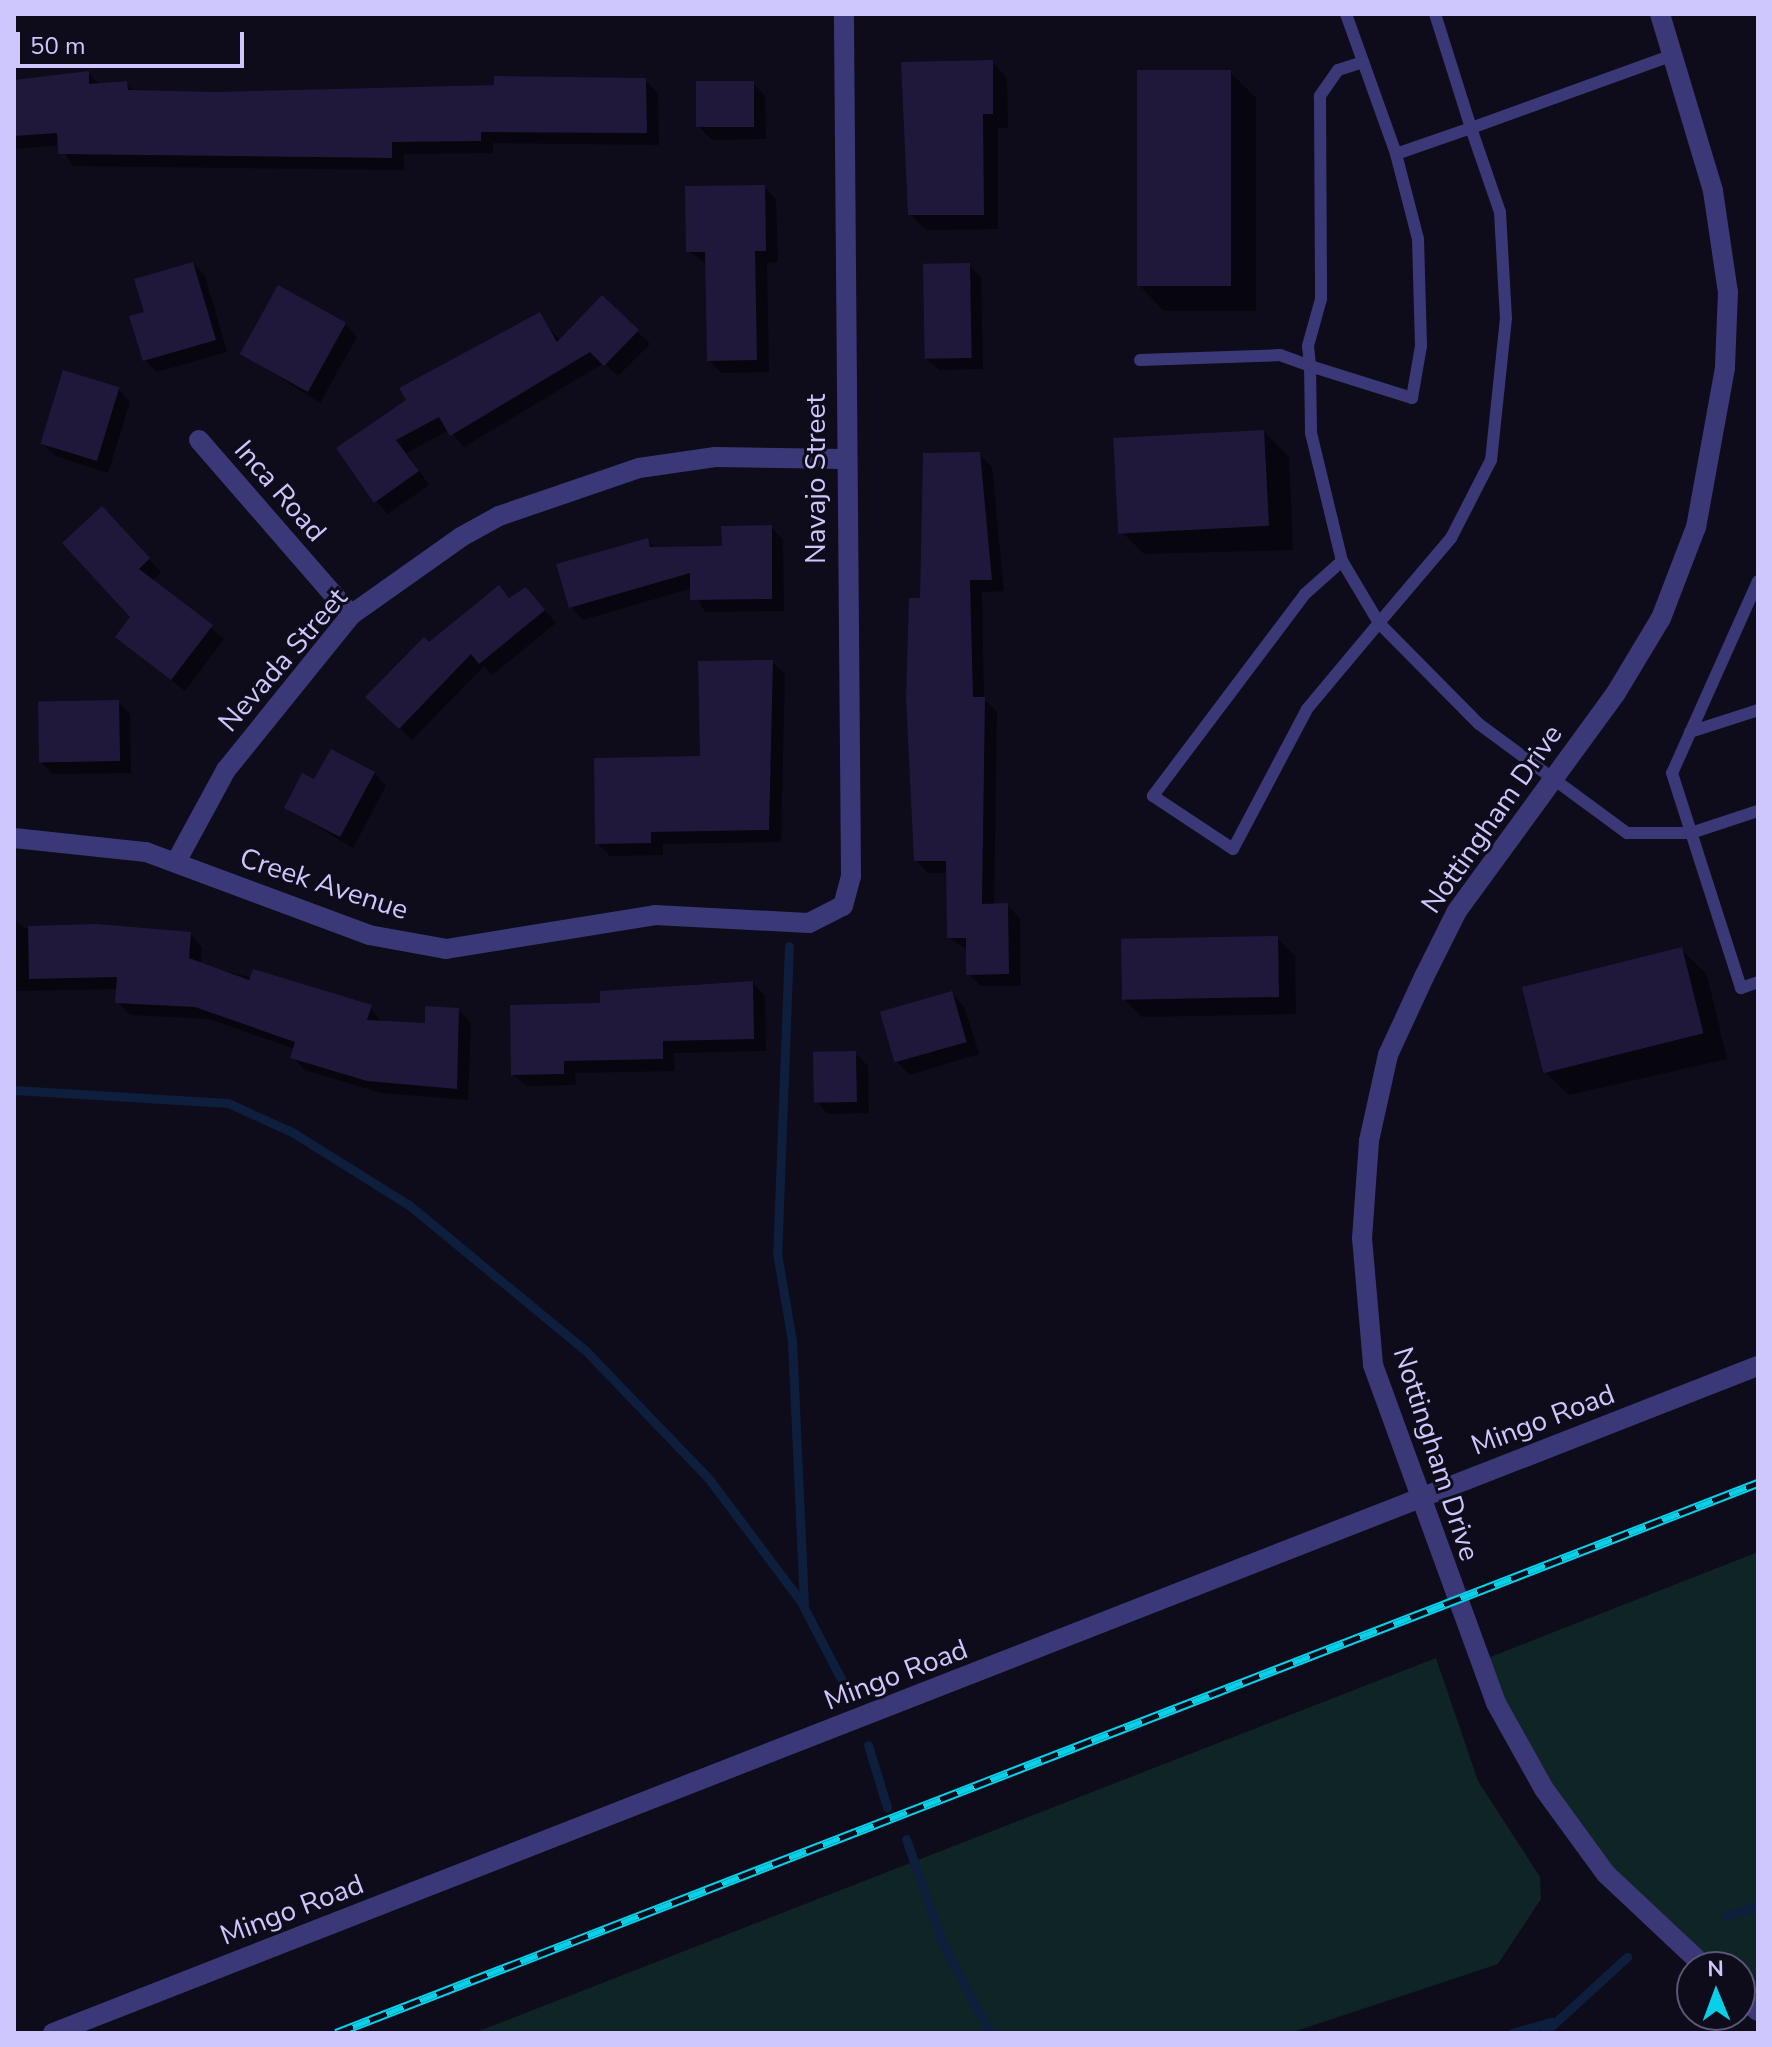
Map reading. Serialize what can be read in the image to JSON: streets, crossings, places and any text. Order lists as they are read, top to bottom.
{
  "streets": {
    "street": [
      "Navajo Street",
      "Inca Road",
      "Nevada Street",
      "Nottingham Drive",
      "Creek Avenue",
      "Mingo Road"
    ]
  },
  "crossings": [
    ["Navajo Street", "Nevada Street"],
    ["Navajo Street", "Creek Avenue"],
    ["Inca Road", "Nevada Street"],
    ["Nevada Street", "Creek Avenue"],
    ["Nottingham Drive", "Mingo Road"]
  ],
  "scale_bar": "50 m",
  "north": "top"
}
